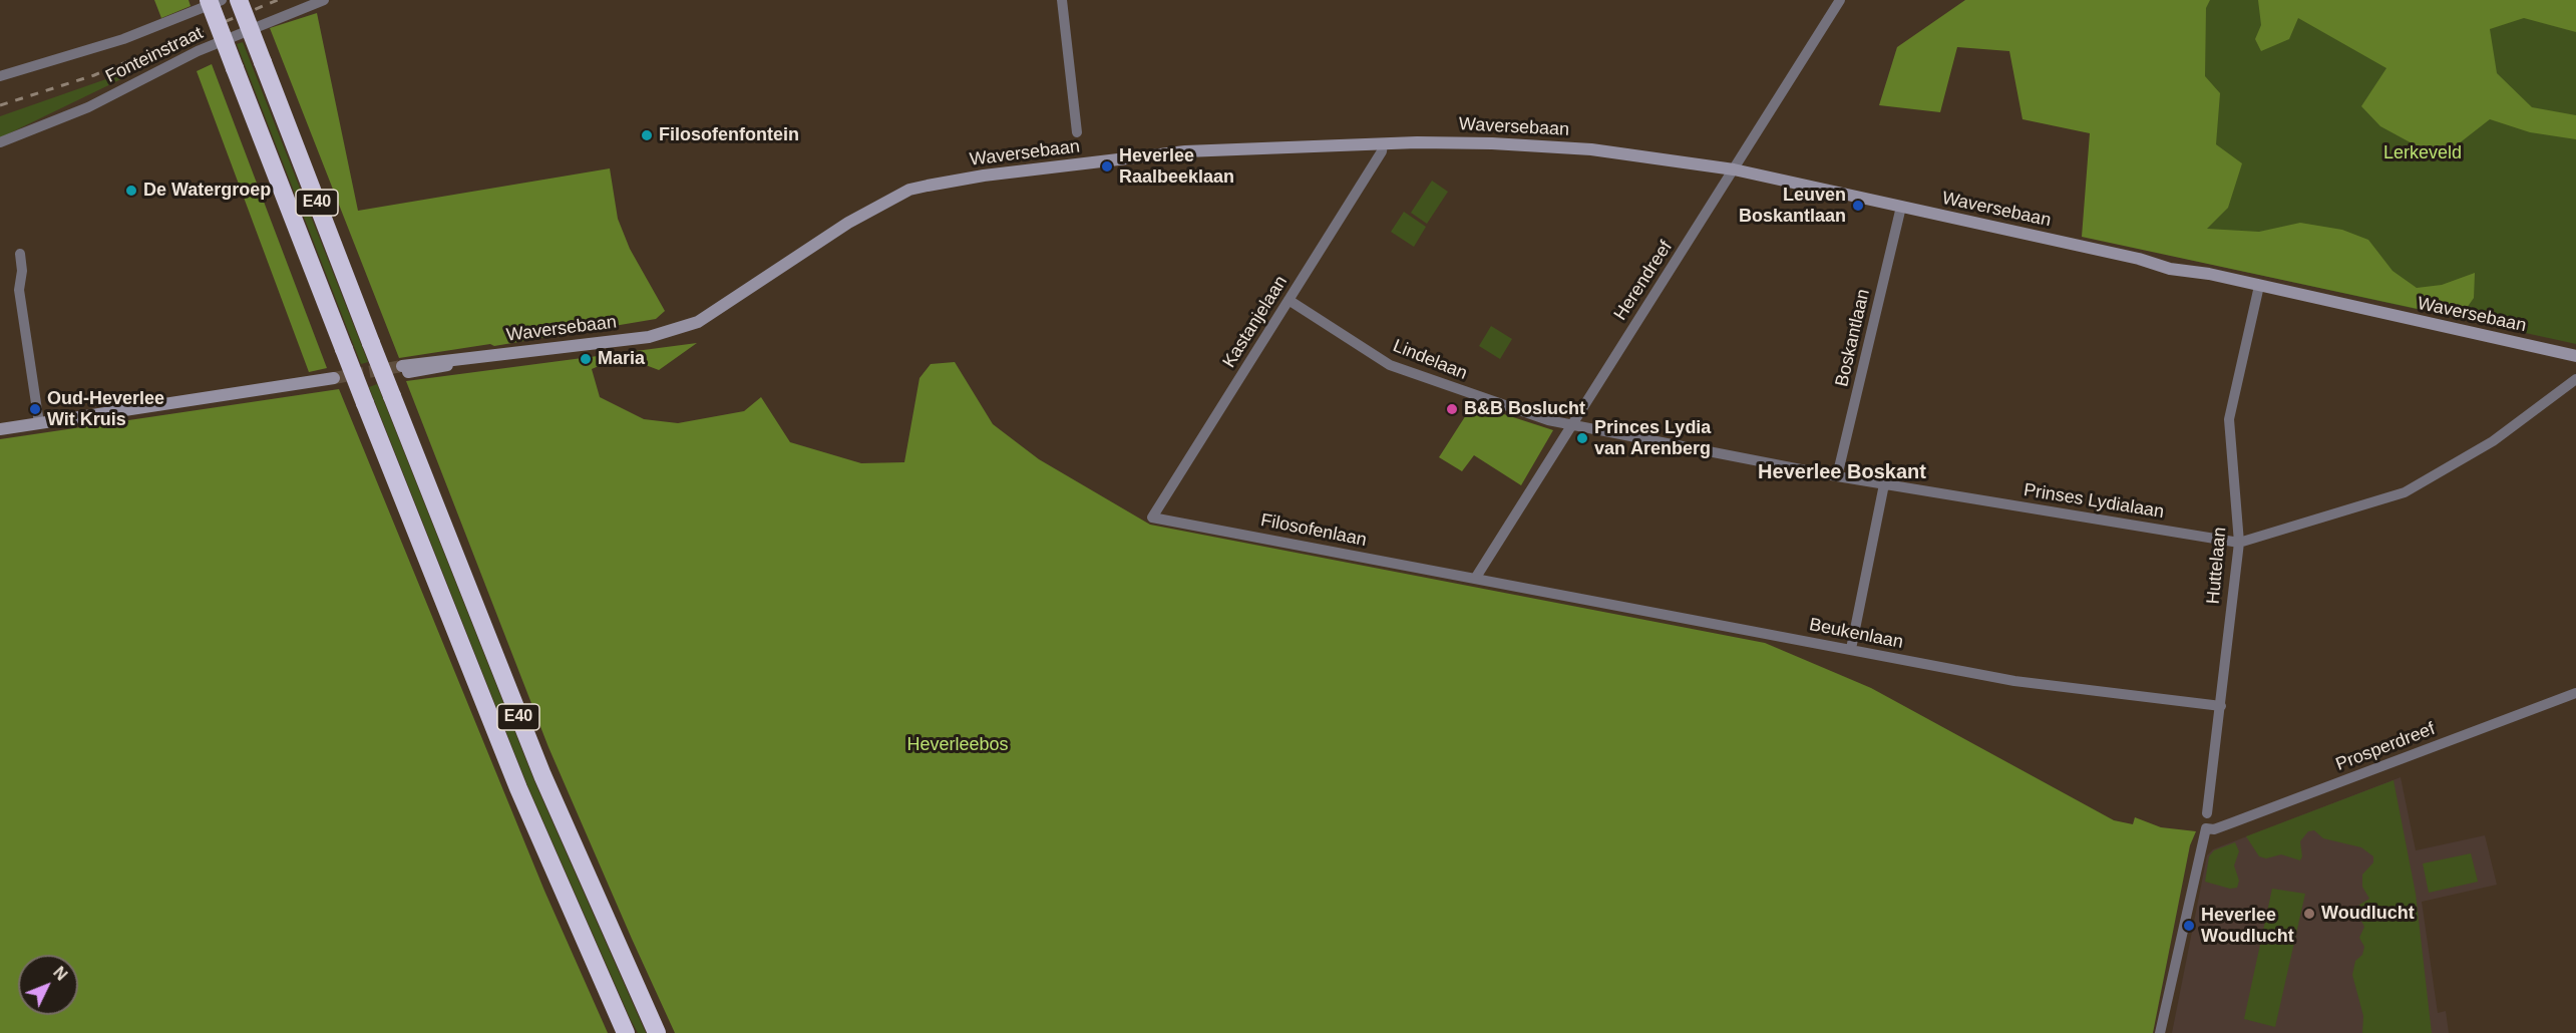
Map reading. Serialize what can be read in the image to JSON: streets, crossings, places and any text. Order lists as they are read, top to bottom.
{
  "streets": {
    "highway": ["E40"],
    "street": [
      "Fonteinstraat",
      "Waversebaan",
      "Herendreef",
      "Kastanjelaan",
      "Boskantlaan",
      "Lindelaan",
      "Prinses Lydialaan",
      "Filosofenlaan",
      "Huttelaan",
      "Beukenlaan",
      "Prosperdreef"
    ]
  },
  "crossings": [
    ["Waversebaan", "Herendreef"],
    ["Waversebaan", "Kastanjelaan"],
    ["Waversebaan", "Boskantlaan"],
    ["Waversebaan", "Huttelaan"],
    ["Herendreef", "Lindelaan"],
    ["Herendreef", "Prinses Lydialaan"],
    ["Herendreef", "Filosofenlaan"],
    ["Kastanjelaan", "Lindelaan"],
    ["Kastanjelaan", "Filosofenlaan"],
    ["Boskantlaan", "Prinses Lydialaan"],
    ["Lindelaan", "Prinses Lydialaan"],
    ["Prinses Lydialaan", "Huttelaan"],
    ["Filosofenlaan", "Beukenlaan"],
    ["Huttelaan", "Beukenlaan"]
  ],
  "districts": ["Heverlee Boskant"],
  "parks": ["Lerkeveld", "Heverleebos"],
  "places": [
    "Filosofenfontein",
    "Heverlee Raalbeeklaan",
    "De Watergroep",
    "Leuven Boskantlaan",
    "Maria",
    "Oud-Heverlee Wit Kruis",
    "B&B Boslucht",
    "Princes Lydia van Arenberg",
    "Woudlucht",
    "Heverlee Woudlucht"
  ],
  "north": "top right"
}
